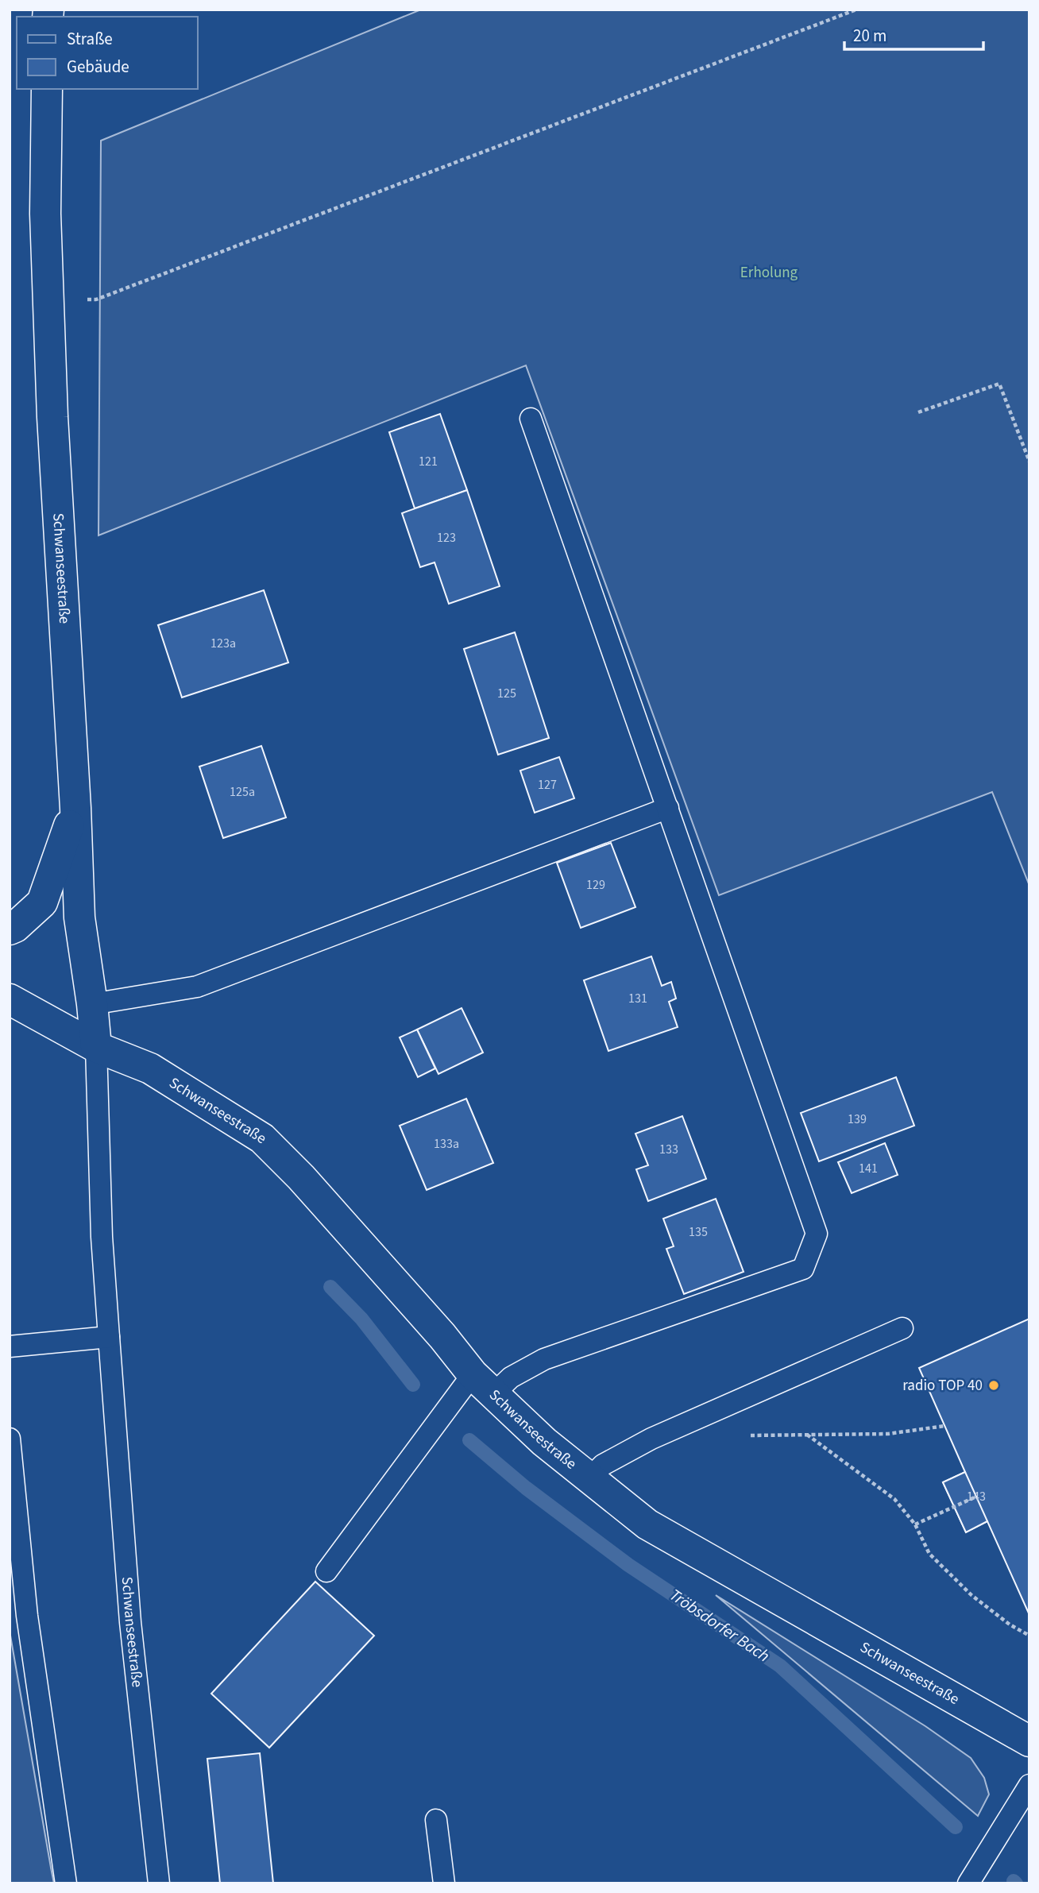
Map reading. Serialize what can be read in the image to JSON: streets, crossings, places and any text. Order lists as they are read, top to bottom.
{
  "streets": {
    "street": ["Schwanseestraße"]
  },
  "water": ["Tröbsdorfer Bach"],
  "parks": ["Erholung"],
  "places": ["radio TOP 40"],
  "house_numbers": [
    "121",
    "123",
    "123a",
    "125",
    "127",
    "125a",
    "129",
    "131",
    "139",
    "133a",
    "133",
    "141",
    "135",
    "143"
  ],
  "legend": ["Straße", "Gebäude"],
  "scale_bar": "20 m"
}
